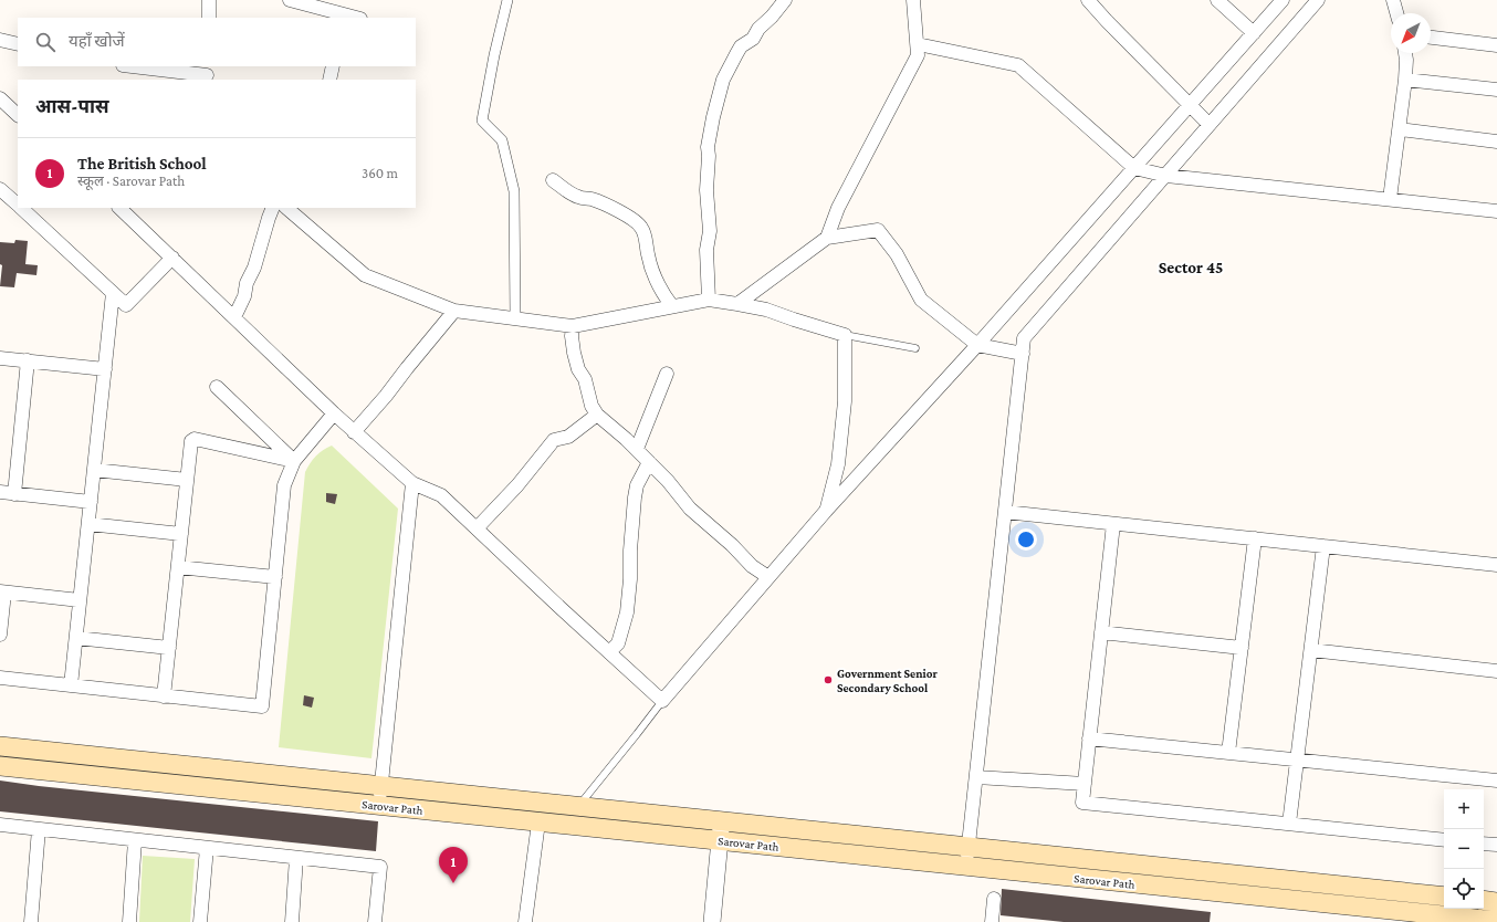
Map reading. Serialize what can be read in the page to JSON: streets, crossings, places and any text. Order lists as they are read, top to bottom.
{
  "streets": {
    "main road": ["Sarovar Path"]
  },
  "districts": ["Sector 45"],
  "places": ["Government Senior Secondary School"],
  "north": "bottom left",
  "page": {
    "search": "यहाँ खोजें",
    "heading": "आस-पास",
    "list": [
      {
        "mark": "1",
        "name": "The British School",
        "note": "स्कूल · Sarovar Path",
        "value": "360 m"
      }
    ],
    "map_buttons": ["+", "−"],
    "pins": "1"
  }
}
